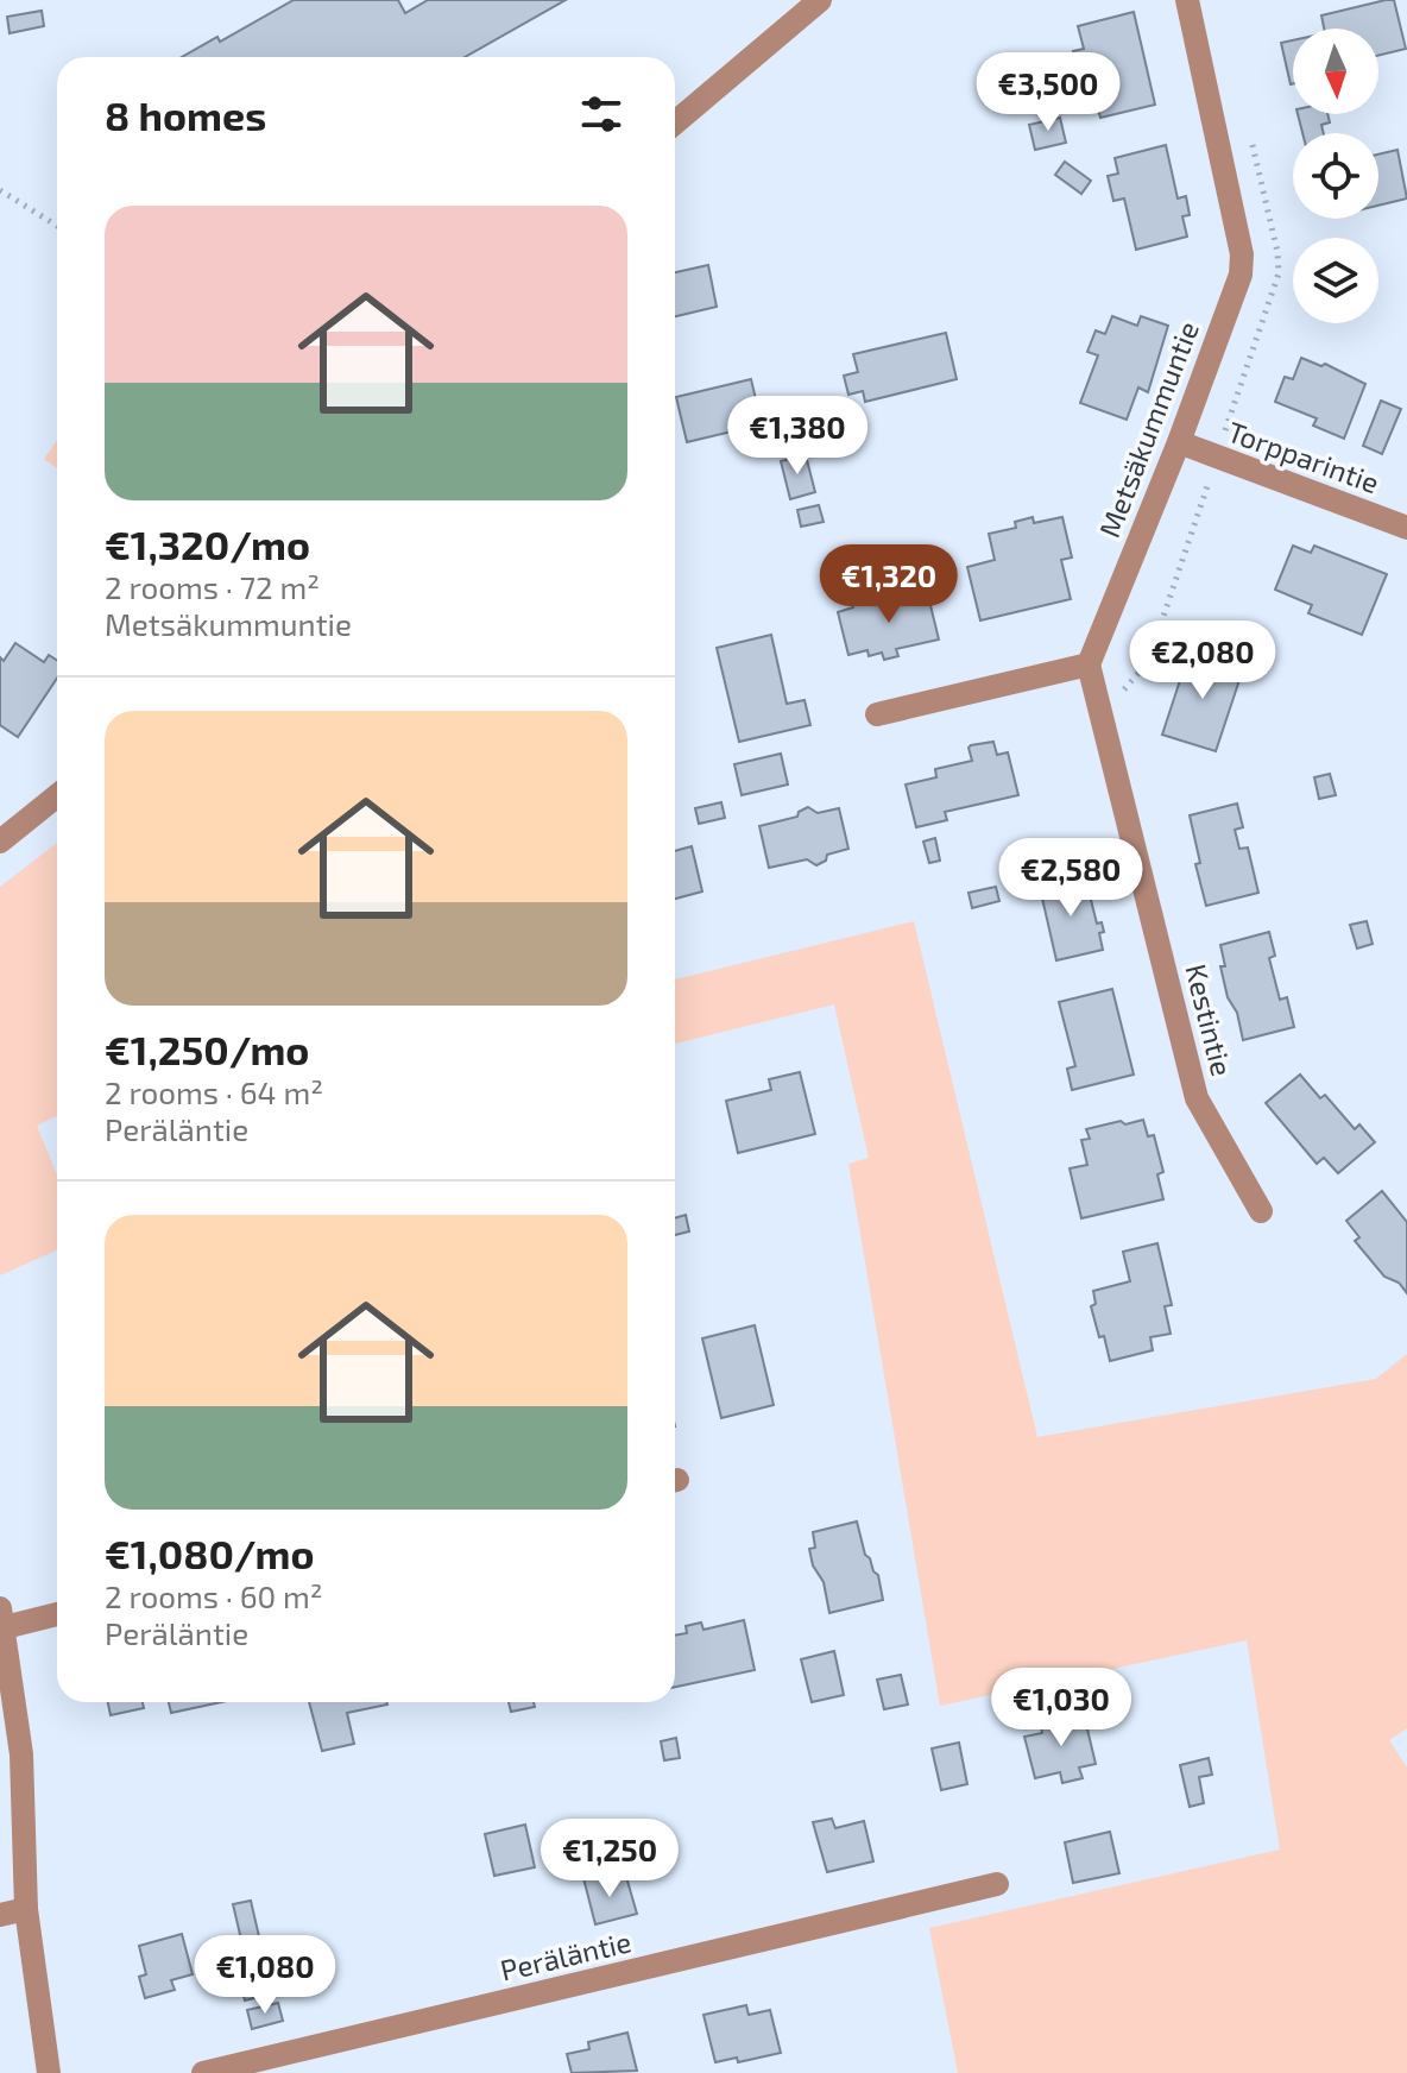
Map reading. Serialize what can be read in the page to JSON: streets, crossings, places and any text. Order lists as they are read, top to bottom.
{
  "streets": {
    "street": [
      "Metsäkummuntie",
      "Torpparintie",
      "Kestintie",
      "Peräläntie"
    ]
  },
  "crossings": [
    ["Metsäkummuntie", "Torpparintie"],
    ["Metsäkummuntie", "Kestintie"]
  ],
  "north": "bottom",
  "page": {
    "price": [
      "€3,500",
      "€1,380",
      "€1,320",
      "€2,080",
      "€2,580",
      "€1,030",
      "€1,250",
      "€1,080"
    ],
    "heading": "8 homes",
    "list": [
      {
        "name": "€1,320/mo",
        "note": "2 rooms · 72 m² · Metsäkummuntie"
      },
      {
        "name": "€1,250/mo",
        "note": "2 rooms · 64 m² · Peräläntie"
      },
      {
        "name": "€1,080/mo",
        "note": "2 rooms · 60 m² · Peräläntie"
      }
    ]
  }
}
